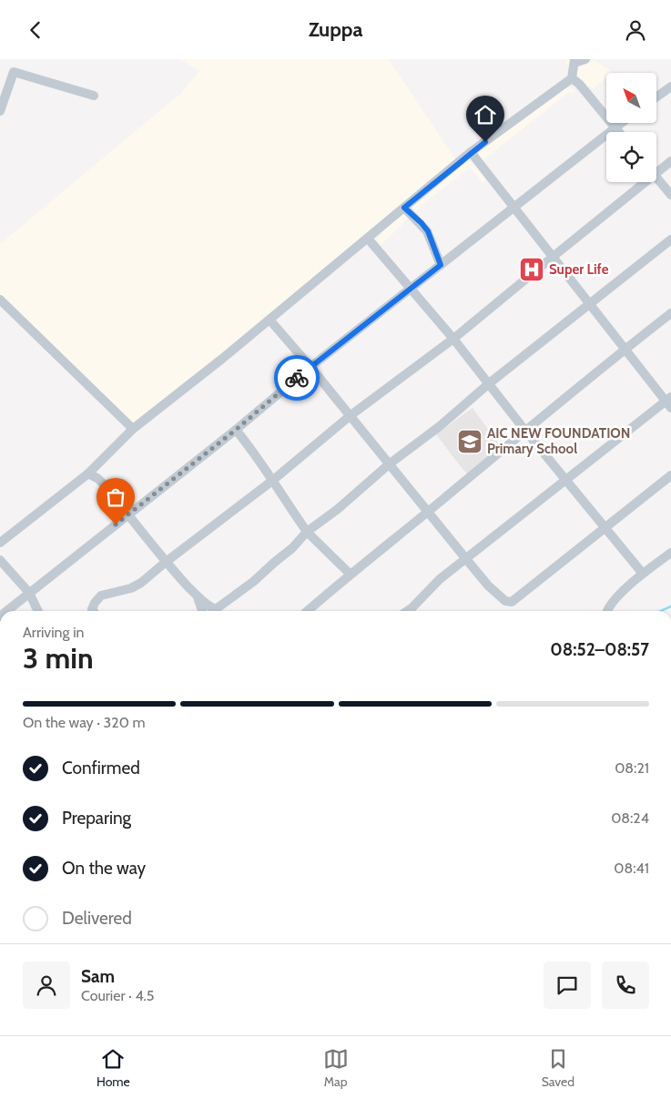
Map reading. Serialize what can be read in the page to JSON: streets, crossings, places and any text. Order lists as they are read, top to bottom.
{
  "places": {
    "hospital": ["Super Life"],
    "school or university": ["AIC NEW FOUNDATION Primary School"]
  },
  "north": "top left",
  "page": {
    "header": "Zuppa",
    "heading": ["3 min", "Arriving in", "08:52–08:57"],
    "panel": ["Sam", "Courier · 4.5"],
    "bar": "On the way · 320 m",
    "list": [
      ["Confirmed", "08:21"],
      ["Preparing", "08:24"],
      ["On the way", "08:41"],
      "Delivered"
    ],
    "tabs": ["Home", "Map", "Saved"]
  }
}
